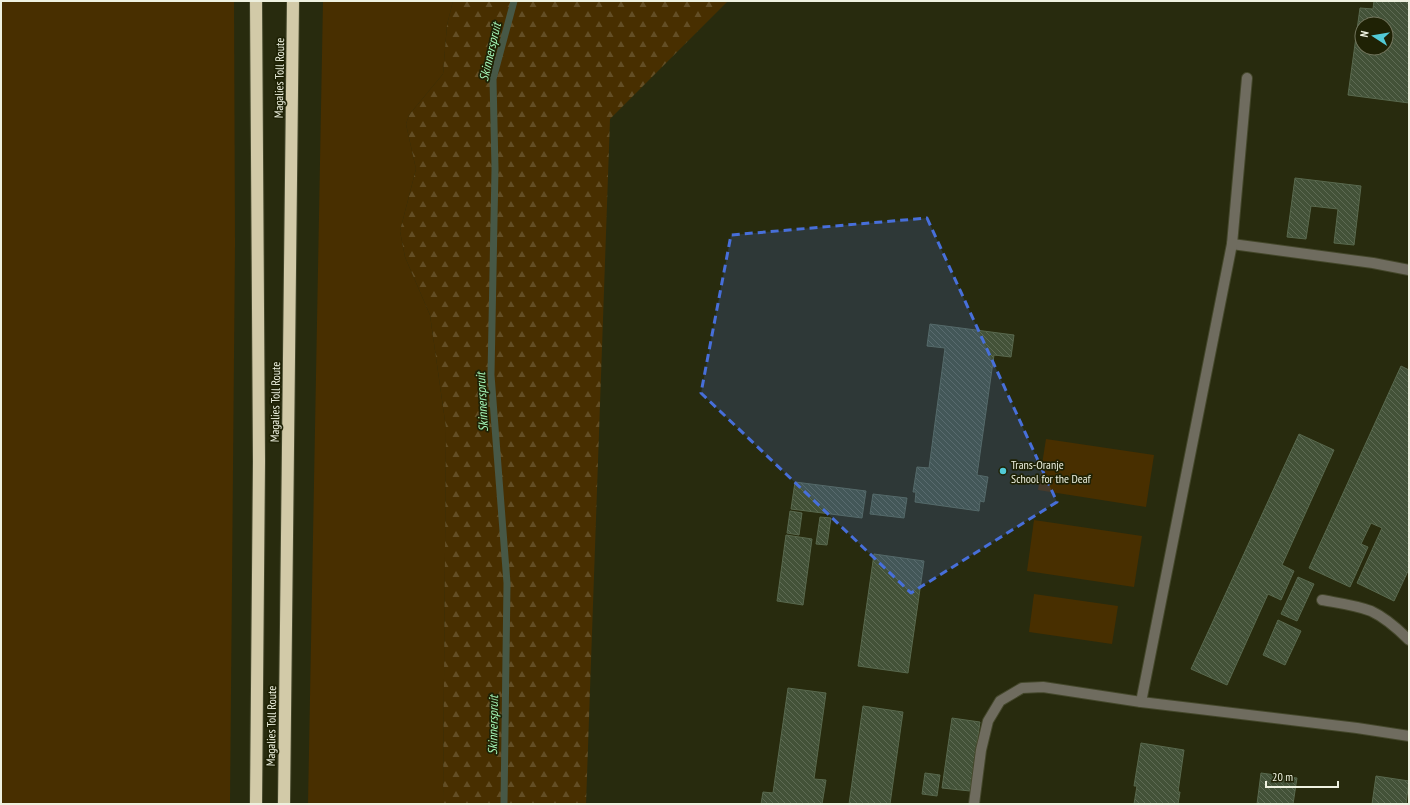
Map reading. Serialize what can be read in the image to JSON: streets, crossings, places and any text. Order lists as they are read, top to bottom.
{
  "streets": {
    "highway": ["Magalies Toll Route"]
  },
  "water": ["Skinnerspruit"],
  "places": ["Trans-Oranje School for the Deaf"],
  "scale_bar": "20 m",
  "north": "left"
}
